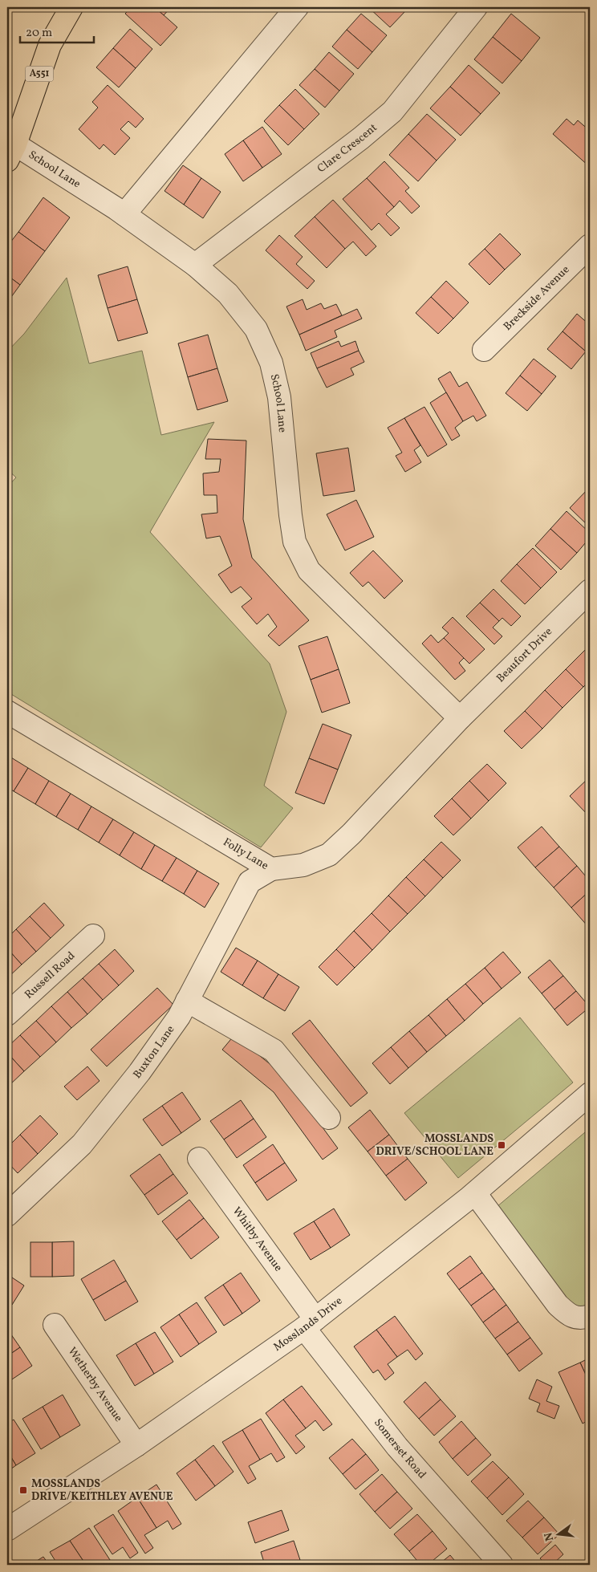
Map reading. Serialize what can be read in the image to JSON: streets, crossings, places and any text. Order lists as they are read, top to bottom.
{
  "streets": {
    "main road": ["A551"],
    "street": [
      "Clare Crescent",
      "School Lane",
      "Breckside Avenue",
      "Beaufort Drive",
      "Folly Lane",
      "Russell Road",
      "Buxton Lane",
      "Whitby Avenue",
      "Mosslands Drive",
      "Wetherby Avenue",
      "Somerset Road"
    ]
  },
  "crossings": [
    ["A551", "School Lane"],
    ["Clare Crescent", "School Lane"],
    ["School Lane", "Beaufort Drive"],
    ["School Lane", "Folly Lane"],
    ["Beaufort Drive", "Folly Lane"],
    ["Folly Lane", "Buxton Lane"],
    ["Whitby Avenue", "Mosslands Drive"],
    ["Whitby Avenue", "Somerset Road"],
    ["Mosslands Drive", "Wetherby Avenue"],
    ["Mosslands Drive", "Somerset Road"]
  ],
  "places": {
    "transit": ["MOSSLANDS DRIVE/SCHOOL LANE", "MOSSLANDS DRIVE/KEITHLEY AVENUE"]
  },
  "scale_bar": "20 m",
  "north": "left"
}
